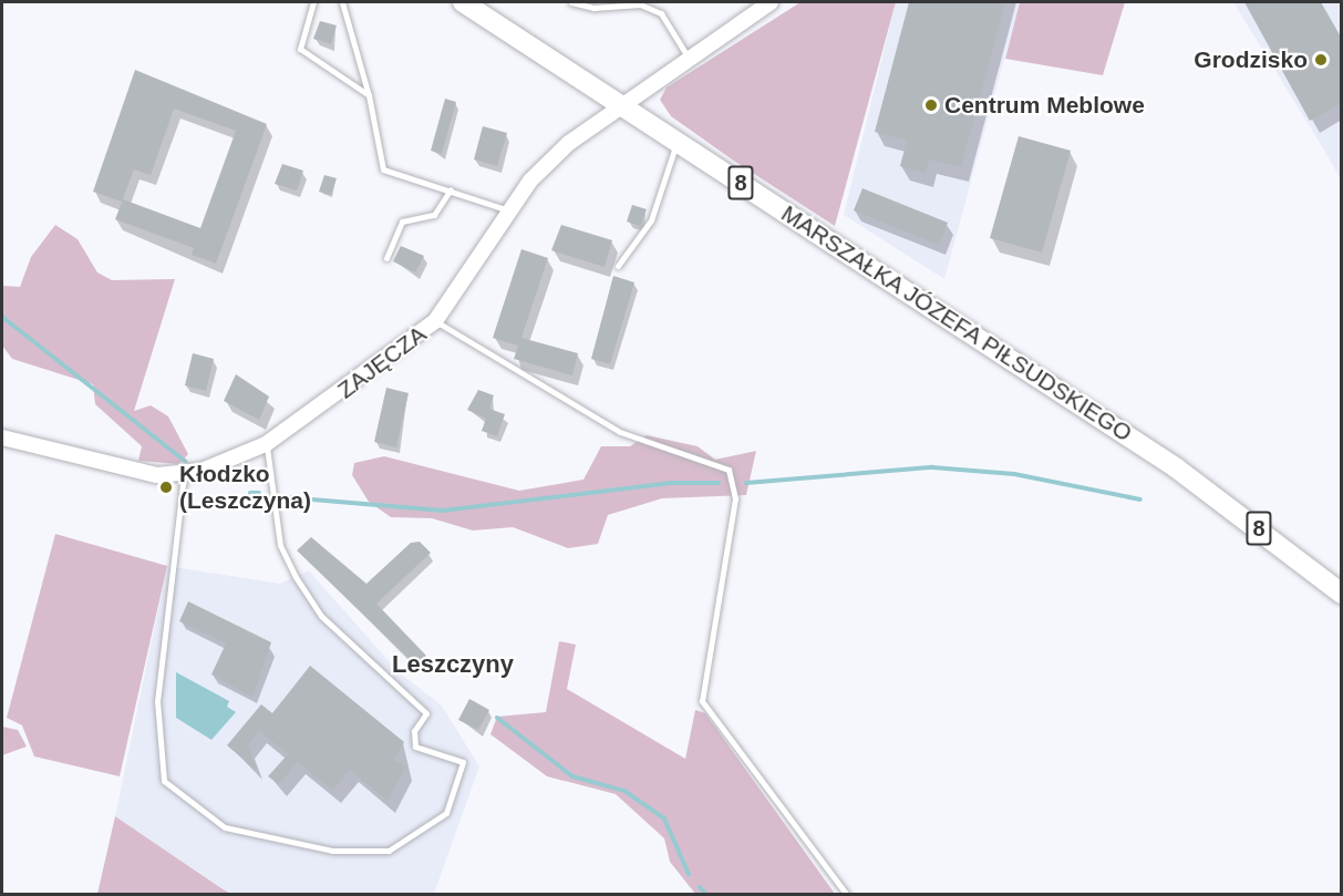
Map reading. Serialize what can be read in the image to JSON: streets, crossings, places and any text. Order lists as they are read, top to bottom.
{
  "streets": {
    "highway": ["8", "MARSZAŁKA JÓZEFA PIŁSUDSKIEGO"],
    "street": ["ZAJĘCZA"]
  },
  "crossings": [
    ["MARSZAŁKA JÓZEFA PIŁSUDSKIEGO", "ZAJĘCZA"]
  ],
  "districts": ["Leszczyny"],
  "places": ["Grodzisko", "Centrum Meblowe", "Kłodzko (Leszczyna)"]
}
